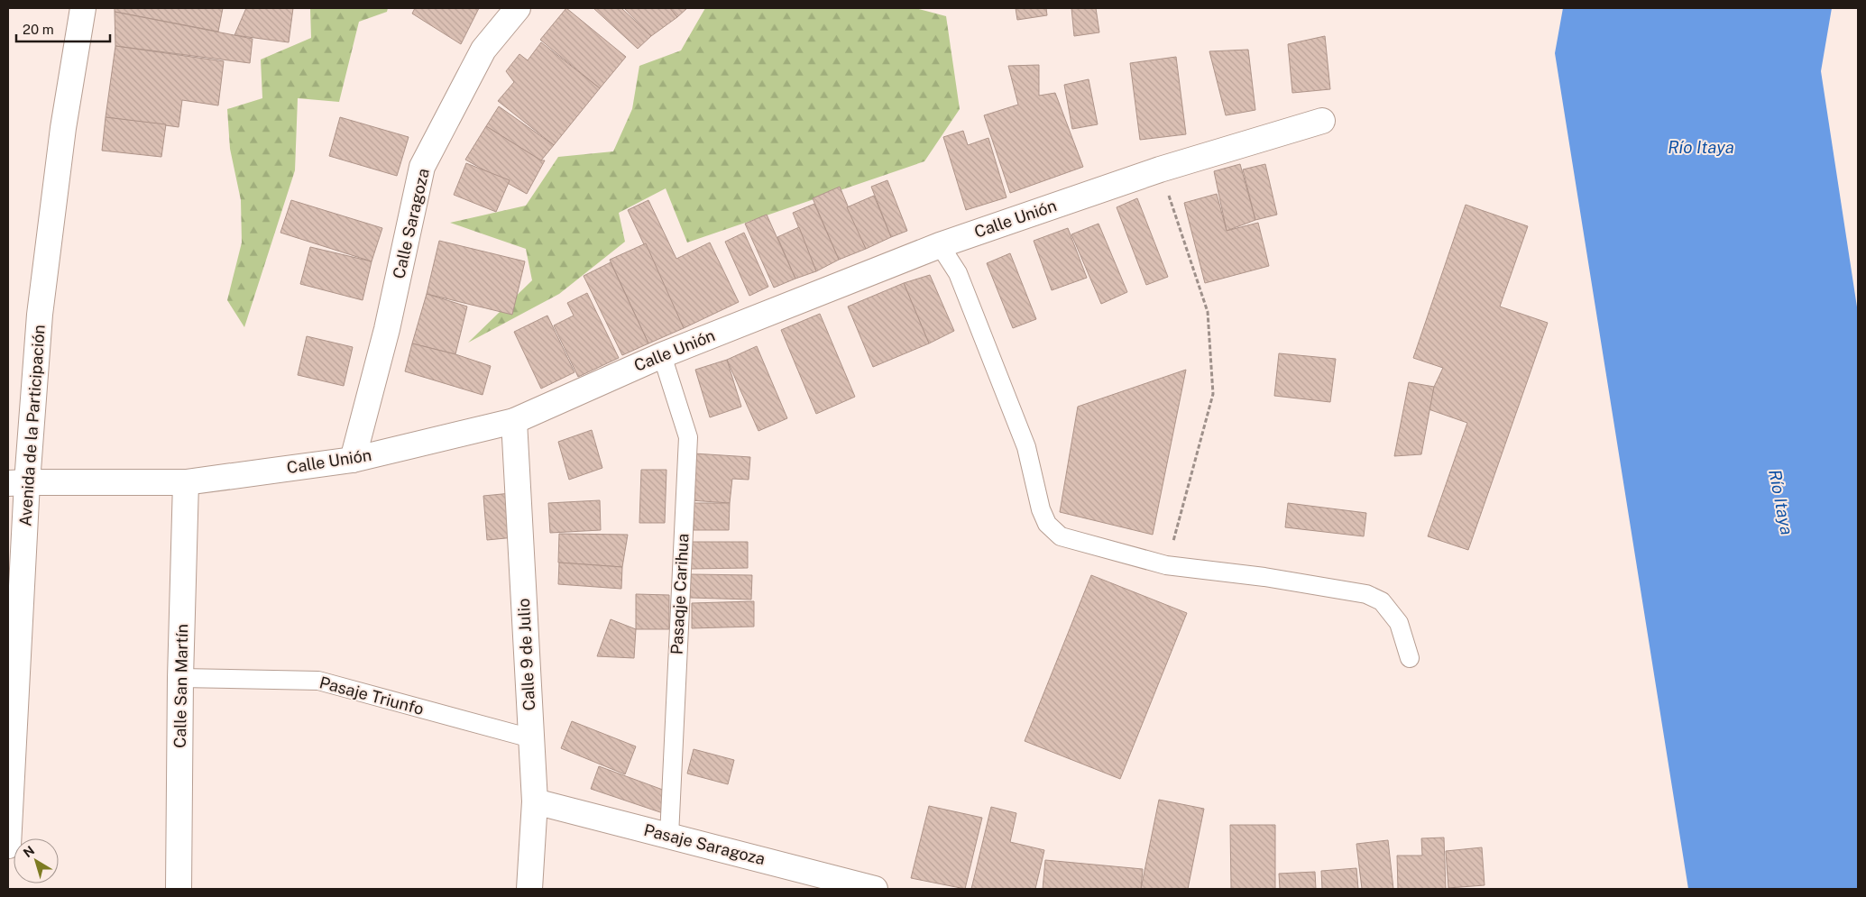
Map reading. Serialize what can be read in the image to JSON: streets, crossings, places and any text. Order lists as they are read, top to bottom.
{
  "streets": {
    "street": [
      "Calle Unión",
      "Calle Saragoza",
      "Avenida de la Participación",
      "Calle 9 de Julio",
      "Calle San Martín",
      "Pasaje Saragoza"
    ],
    "lane": ["Pasaqje Carihua", "Pasaje Triunfo"]
  },
  "crossings": [
    ["Calle Unión", "Calle Saragoza"],
    ["Calle Unión", "Avenida de la Participación"],
    ["Calle Unión", "Pasaqje Carihua"],
    ["Calle Unión", "Calle 9 de Julio"],
    ["Calle Unión", "Calle San Martín"],
    ["Pasaqje Carihua", "Pasaje Saragoza"],
    ["Calle 9 de Julio", "Pasaje Triunfo"],
    ["Calle 9 de Julio", "Pasaje Saragoza"],
    ["Calle San Martín", "Pasaje Triunfo"]
  ],
  "water": ["Río Itaya"],
  "scale_bar": "20 m",
  "north": "top left"
}
